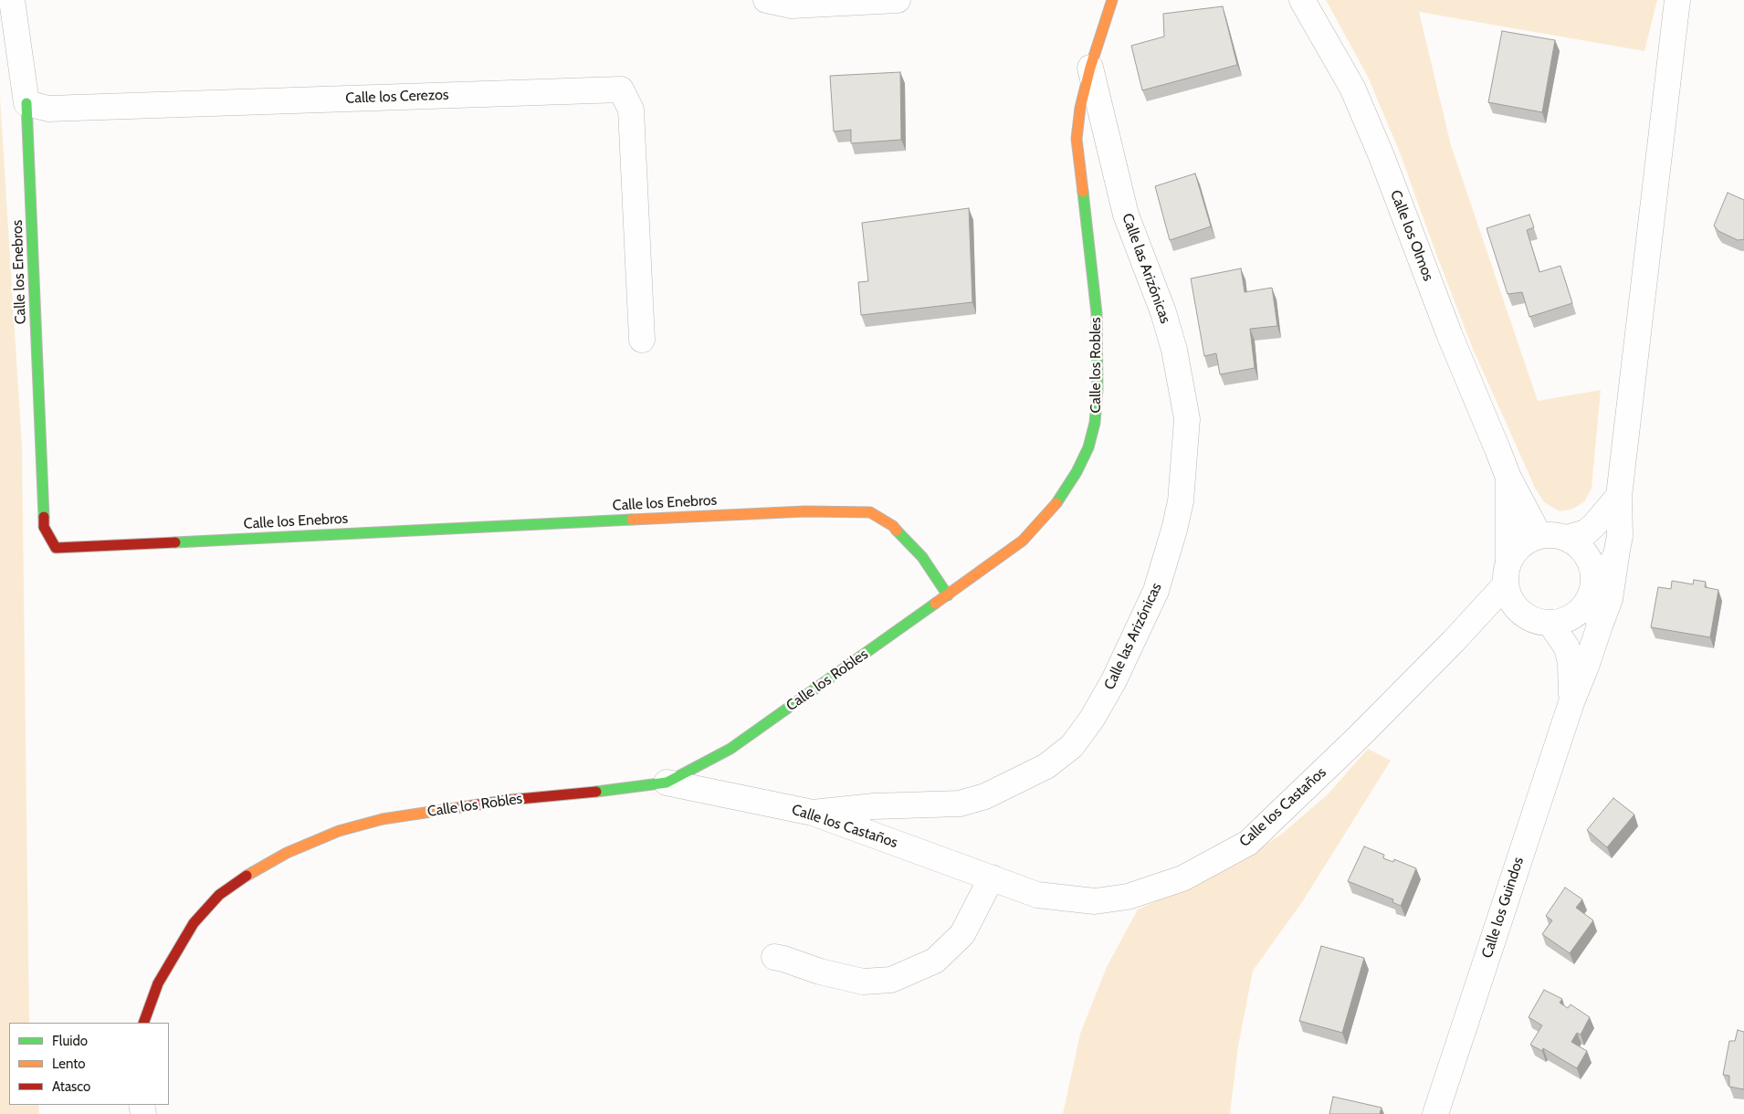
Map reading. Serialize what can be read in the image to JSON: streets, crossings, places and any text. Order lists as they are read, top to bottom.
{
  "streets": {
    "street": [
      "Calle los Cerezos",
      "Calle los Olmos",
      "Calle las Arizónicas",
      "Calle los Enebros",
      "Calle los Robles",
      "Calle los Castaños",
      "Calle los Guindos"
    ]
  },
  "crossings": [
    ["Calle los Cerezos", "Calle los Enebros"],
    ["Calle los Olmos", "Calle los Castaños"],
    ["Calle los Olmos", "Calle los Guindos"],
    ["Calle las Arizónicas", "Calle los Robles"],
    ["Calle las Arizónicas", "Calle los Castaños"],
    ["Calle los Enebros", "Calle los Robles"],
    ["Calle los Robles", "Calle los Castaños"],
    ["Calle los Castaños", "Calle los Guindos"]
  ],
  "legend": ["Fluido", "Lento", "Atasco"]
}
